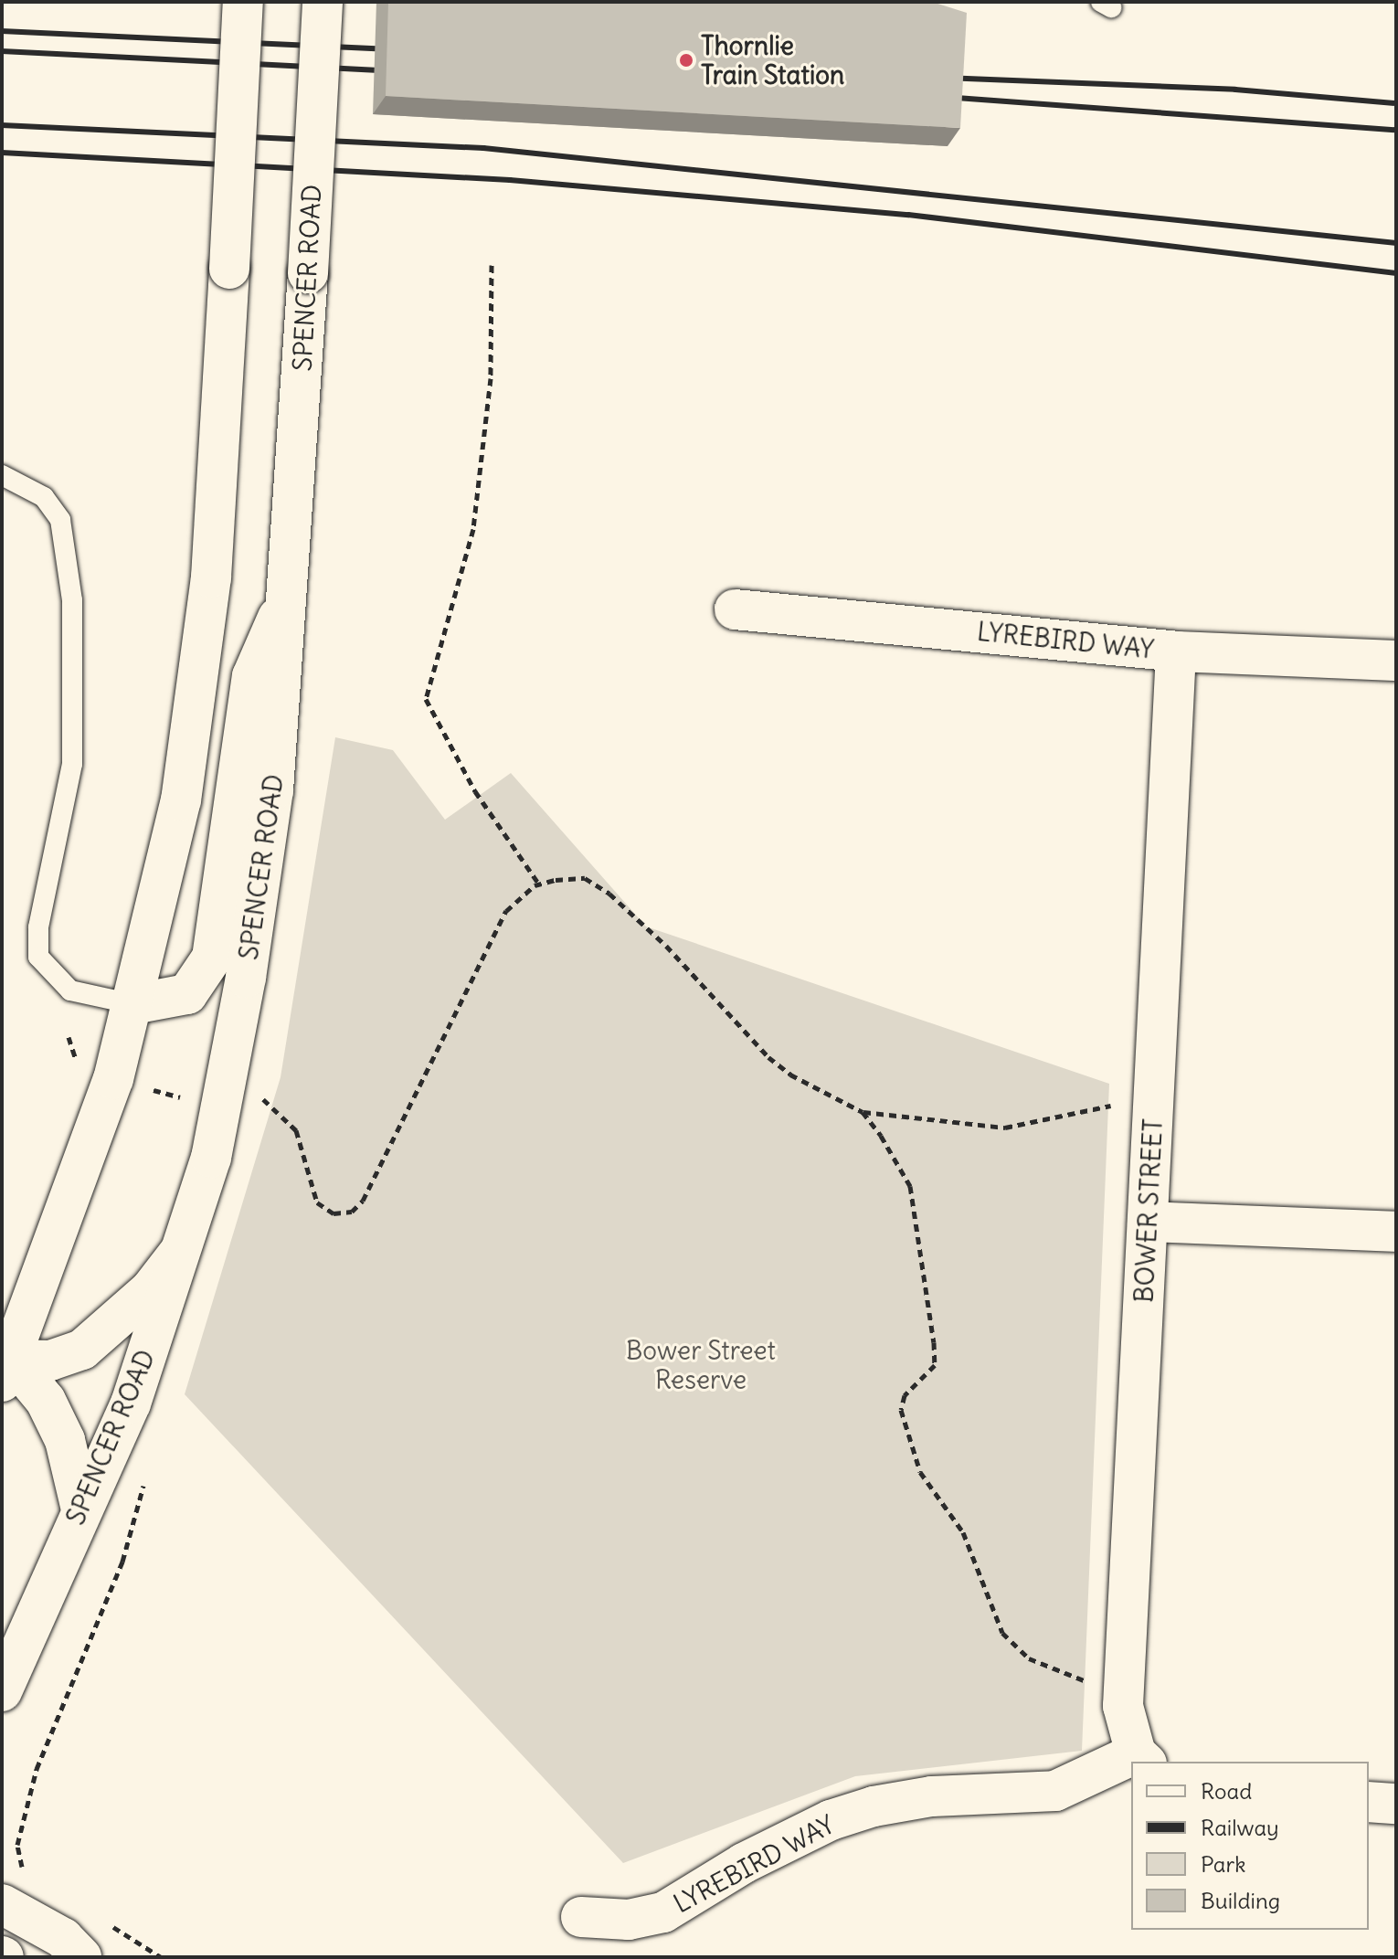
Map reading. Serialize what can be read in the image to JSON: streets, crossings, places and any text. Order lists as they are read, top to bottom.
{
  "streets": {
    "main road": ["SPENCER ROAD", "LYREBIRD WAY", "BOWER STREET"]
  },
  "crossings": [
    ["LYREBIRD WAY", "BOWER STREET"]
  ],
  "parks": ["Bower Street Reserve"],
  "places": ["Thornlie Train Station"],
  "legend": [
    "Road",
    "Railway",
    "Park",
    "Building"
  ]
}
